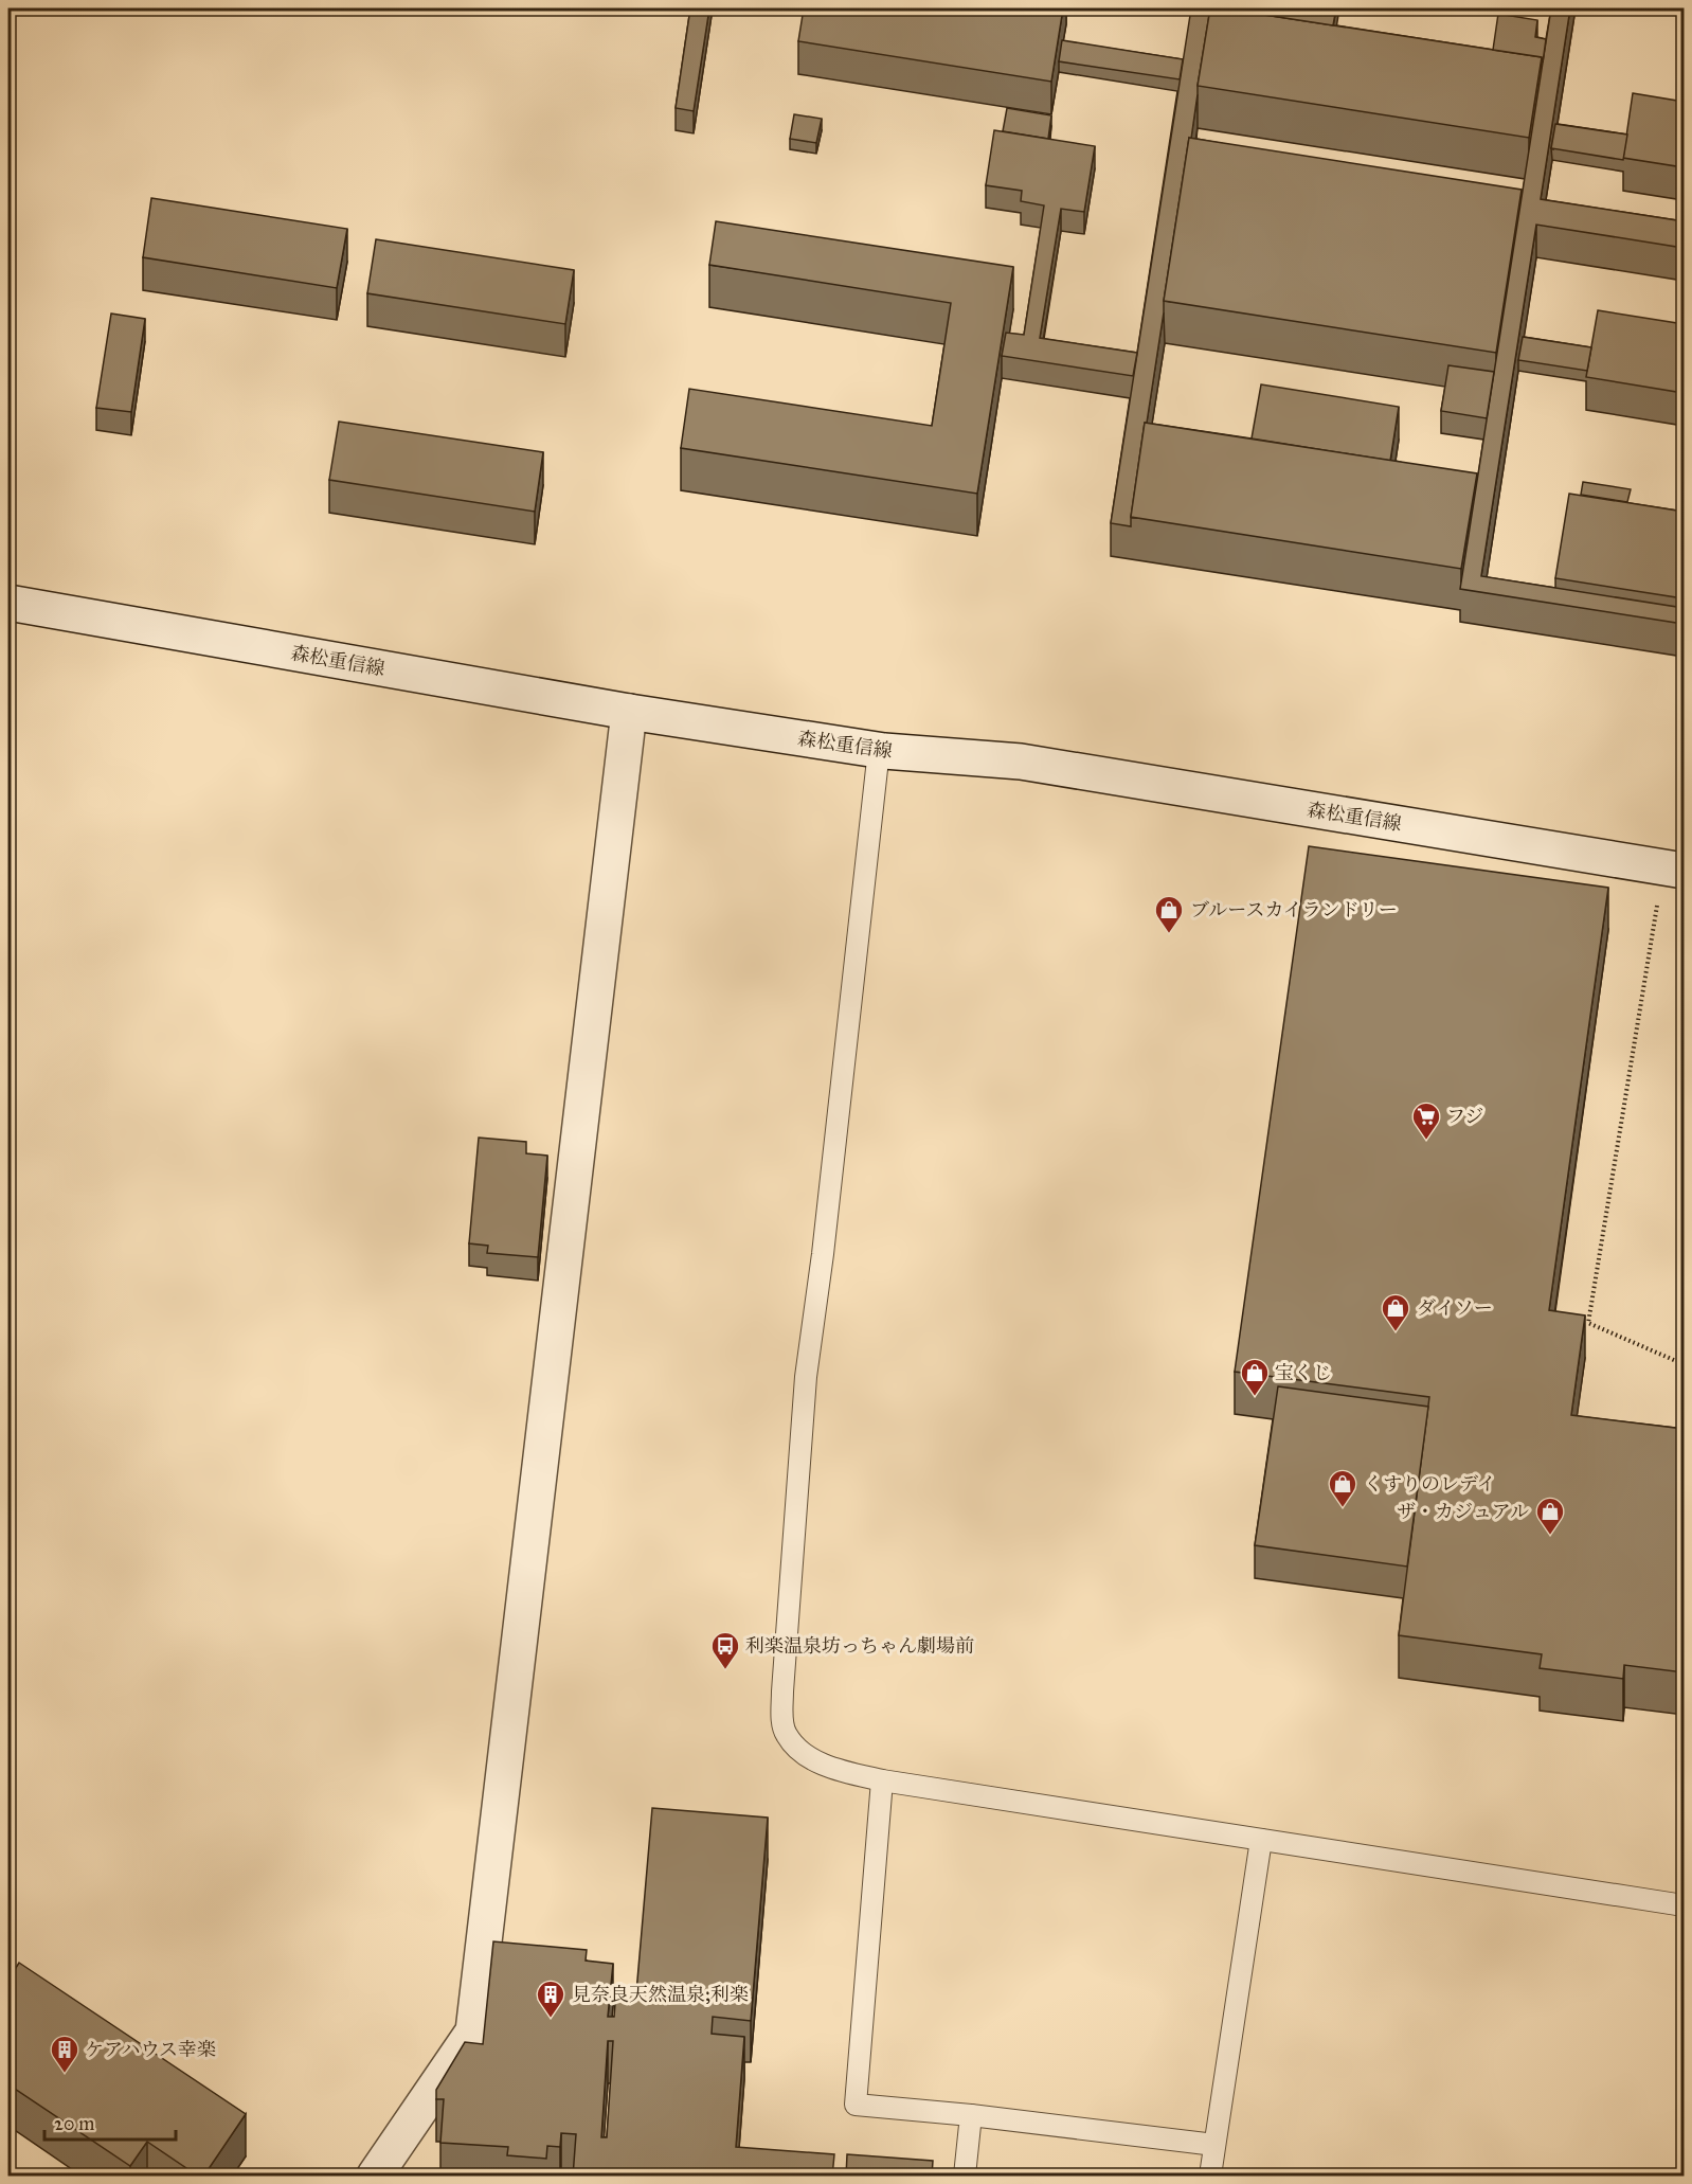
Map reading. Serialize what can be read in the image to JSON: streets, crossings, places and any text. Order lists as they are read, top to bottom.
{
  "streets": {
    "main road": ["森松重信線"]
  },
  "places": {
    "shop": [
      "ブルースカイランドリー",
      "ダイソー",
      "宝くじ",
      "くすりのレデイ",
      "ザ・カジュアル"
    ],
    "supermarket": ["フジ"],
    "bus stop": ["利楽温泉坊っちゃん劇場前"],
    "building": ["見奈良天然温泉;利楽", "ケアハウス幸楽"]
  },
  "scale_bar": "20 m"
}
